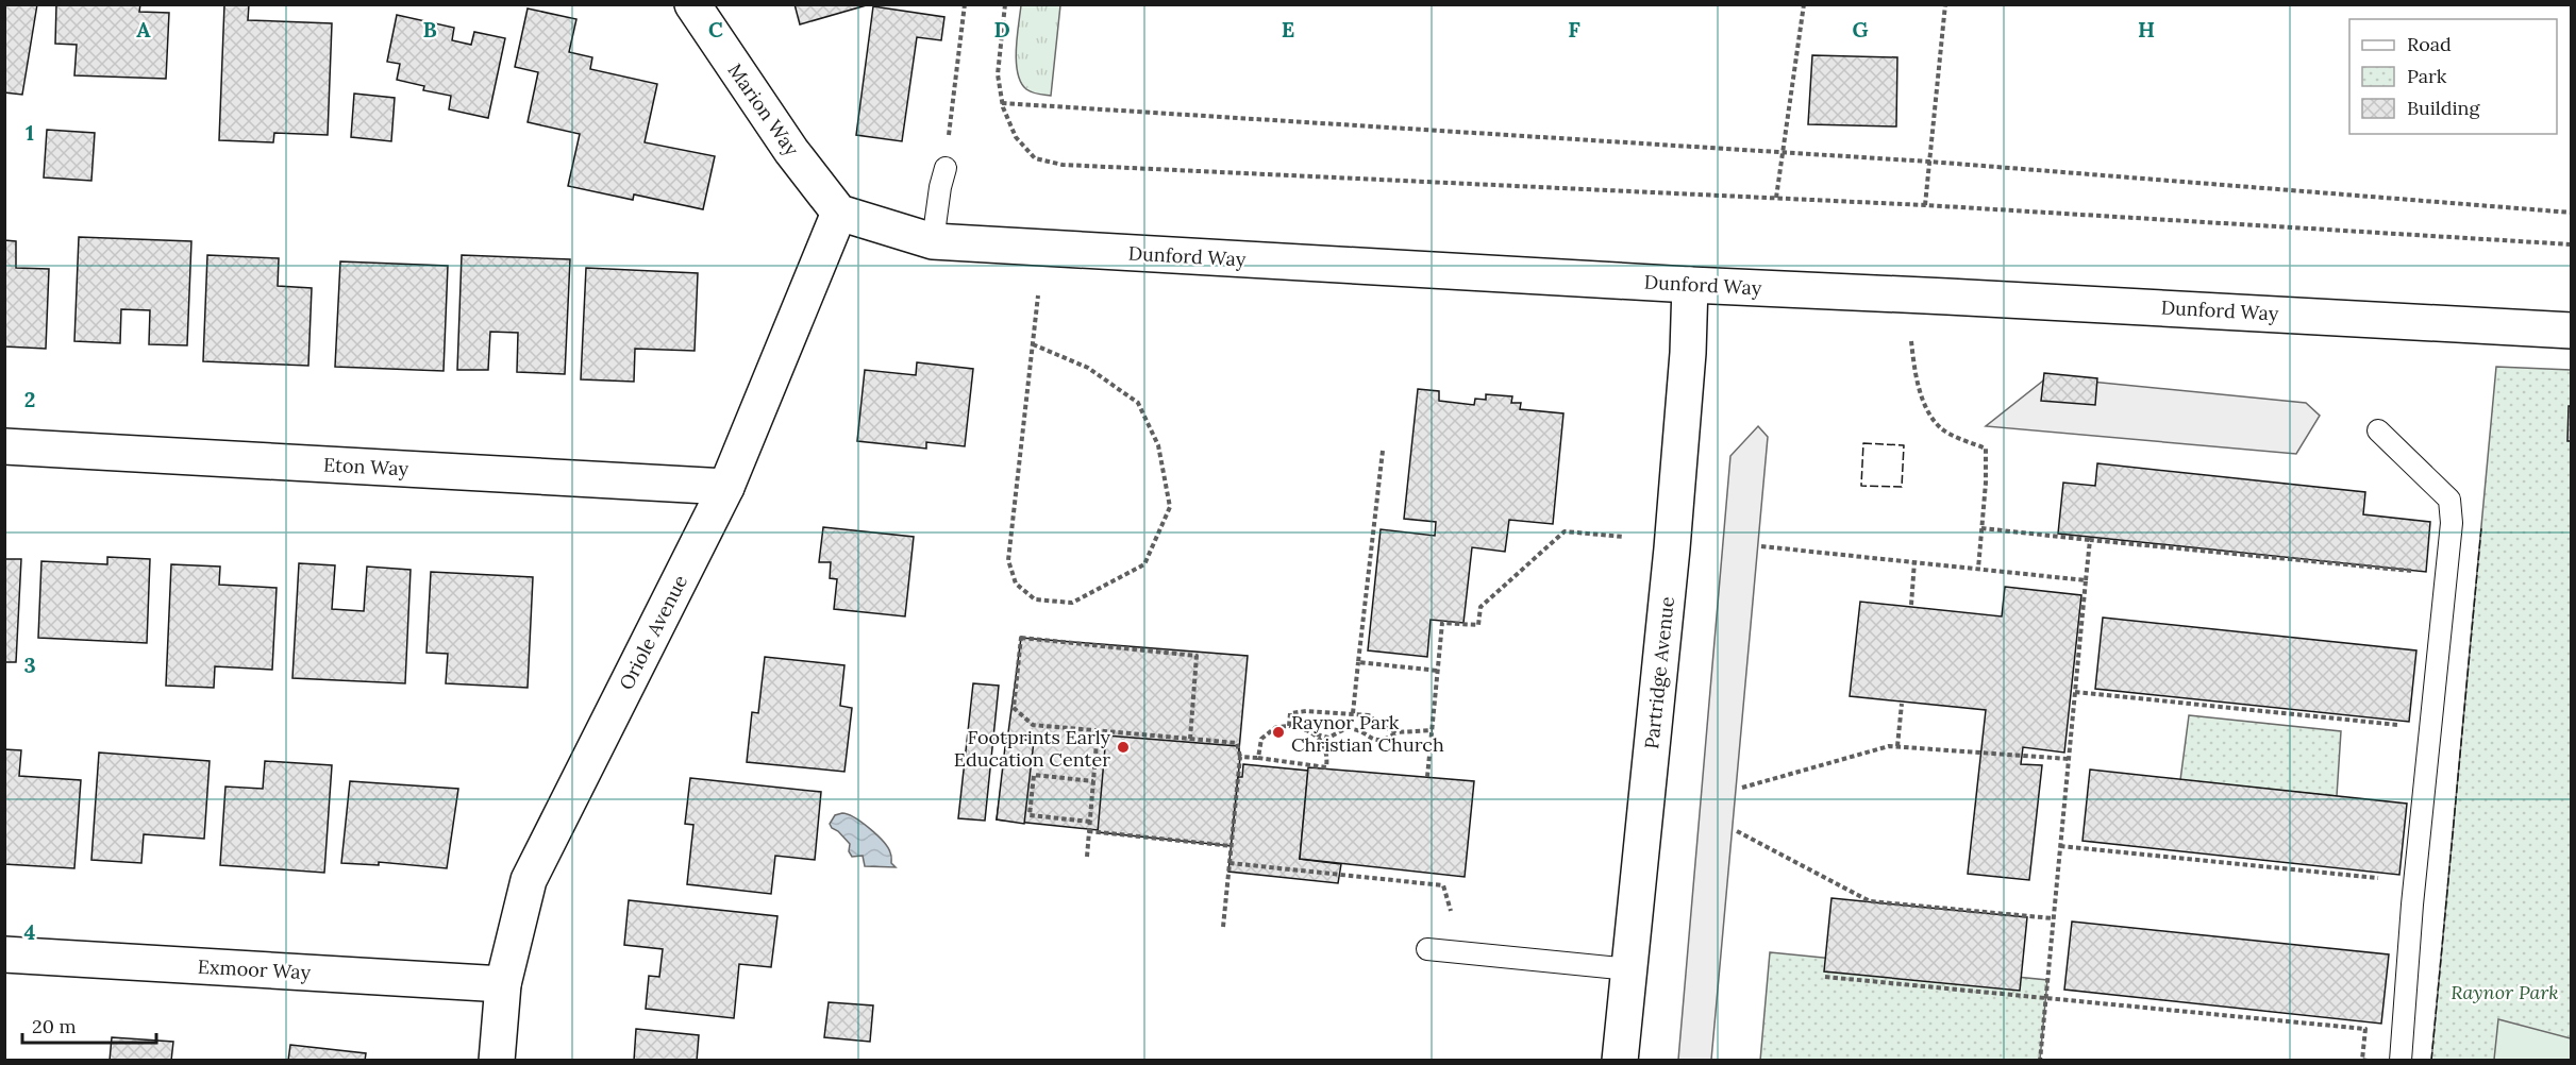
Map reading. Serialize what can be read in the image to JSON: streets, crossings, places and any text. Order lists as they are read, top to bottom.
{
  "streets": {
    "street": [
      "Marion Way",
      "Dunford Way",
      "Eton Way",
      "Oriole Avenue",
      "Partridge Avenue",
      "Exmoor Way"
    ]
  },
  "crossings": [
    ["Marion Way", "Dunford Way"],
    ["Marion Way", "Oriole Avenue"],
    ["Dunford Way", "Oriole Avenue"],
    ["Dunford Way", "Partridge Avenue"],
    ["Eton Way", "Oriole Avenue"],
    ["Oriole Avenue", "Exmoor Way"]
  ],
  "parks": ["Raynor Park"],
  "places": ["Raynor Park Christian Church", "Footprints Early Education Center"],
  "legend": ["Road", "Park", "Building"],
  "scale_bar": "20 m",
  "grid": {
    "columns": [
      "A",
      "B",
      "C",
      "D",
      "E",
      "F",
      "G",
      "H"
    ],
    "rows": [
      "1",
      "2",
      "3",
      "4"
    ]
  }
}
